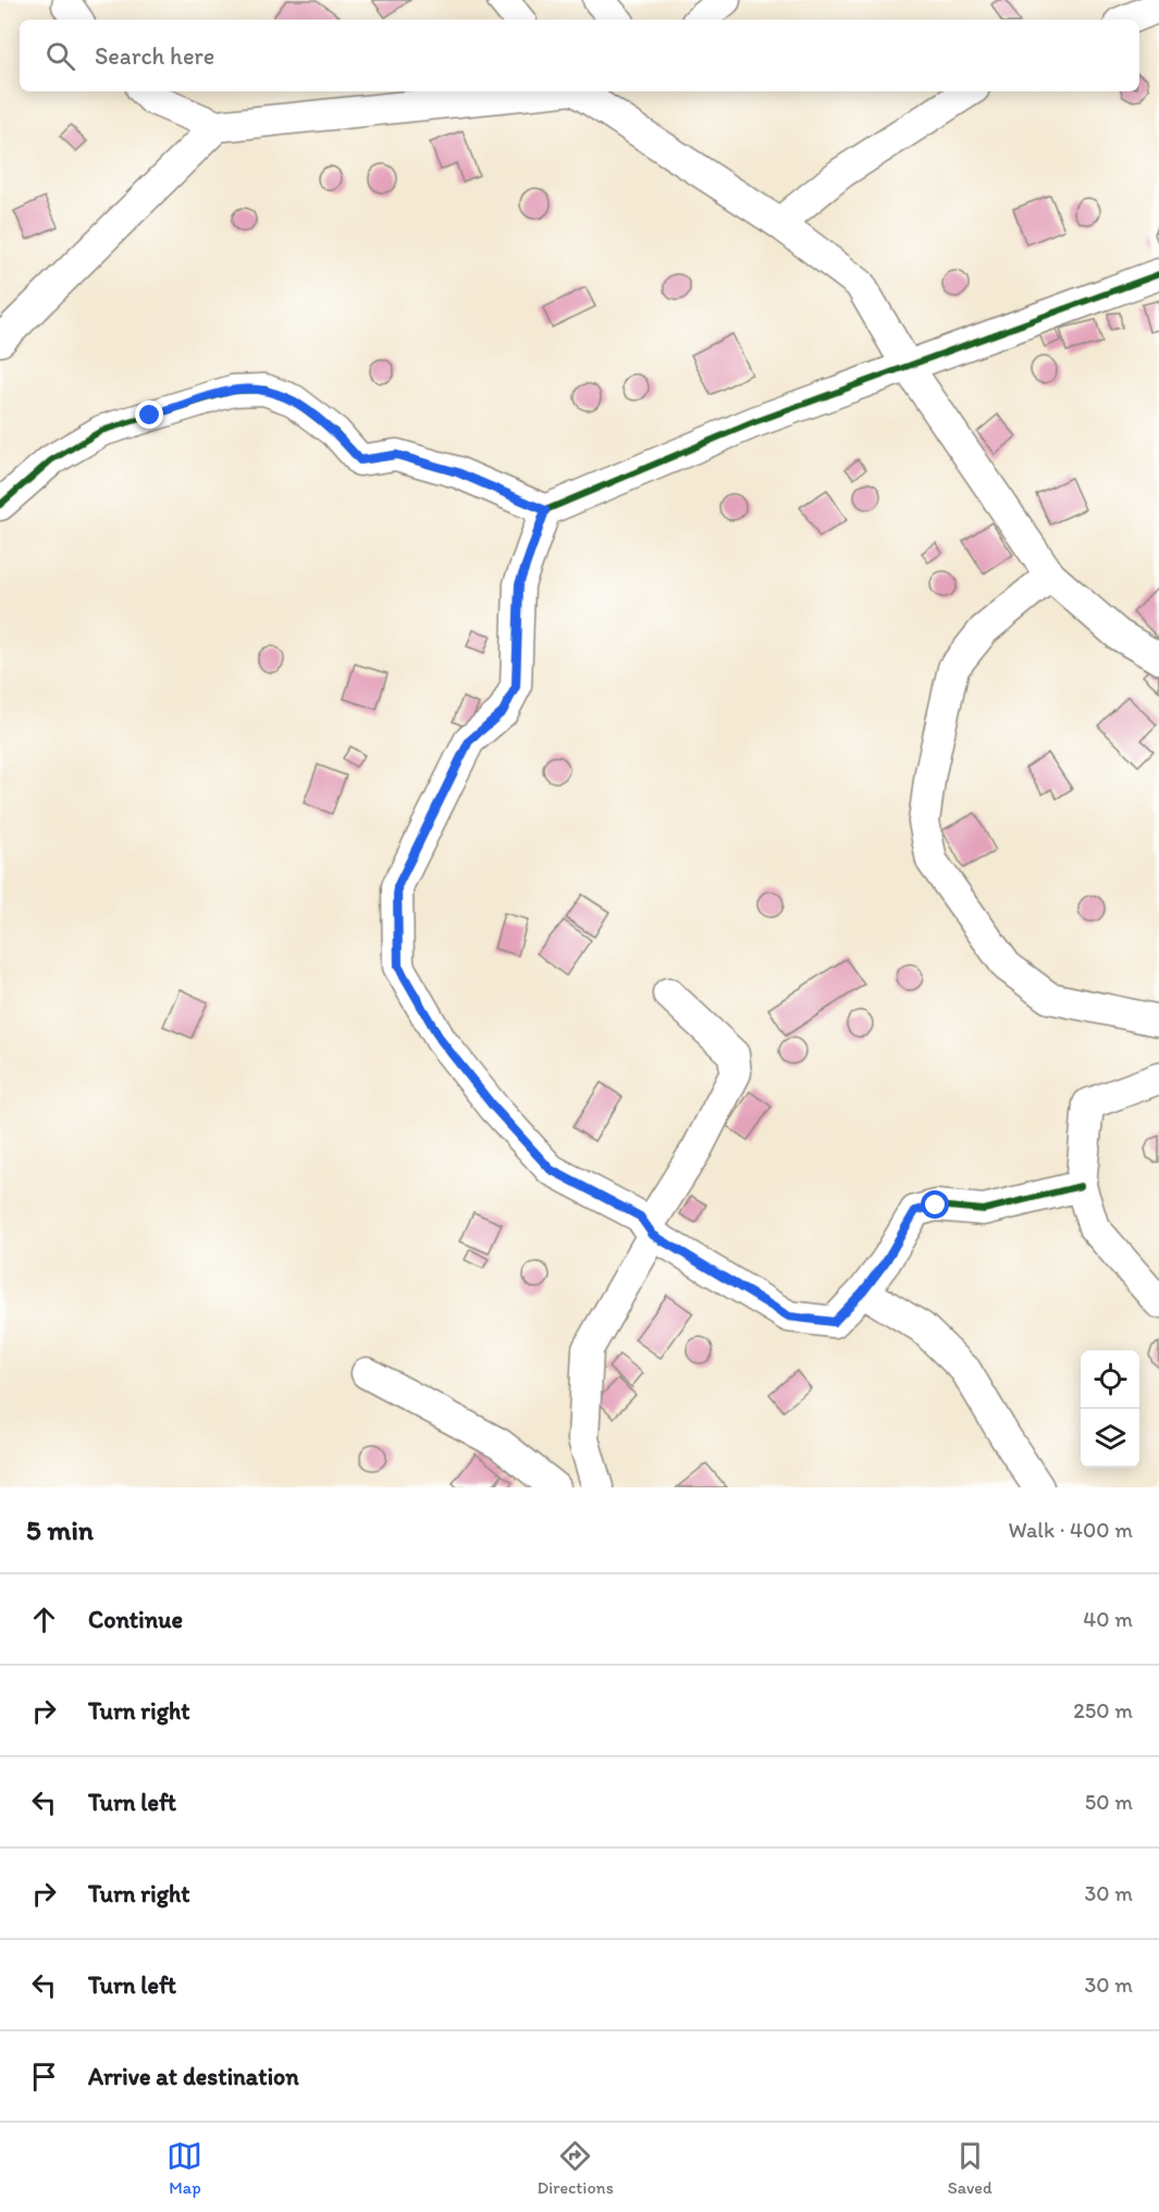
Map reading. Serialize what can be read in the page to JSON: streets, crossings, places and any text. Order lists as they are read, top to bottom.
{
  "page": {
    "search": "Search here",
    "heading": ["5 min", "Walk · 400 m"],
    "list": [
      ["Continue", "40 m"],
      ["Turn right", "250 m"],
      ["Turn left", "50 m"],
      ["Turn right", "30 m"],
      ["Turn left", "30 m"],
      "Arrive at destination"
    ],
    "nav": ["Map", "Directions", "Saved"]
  }
}
